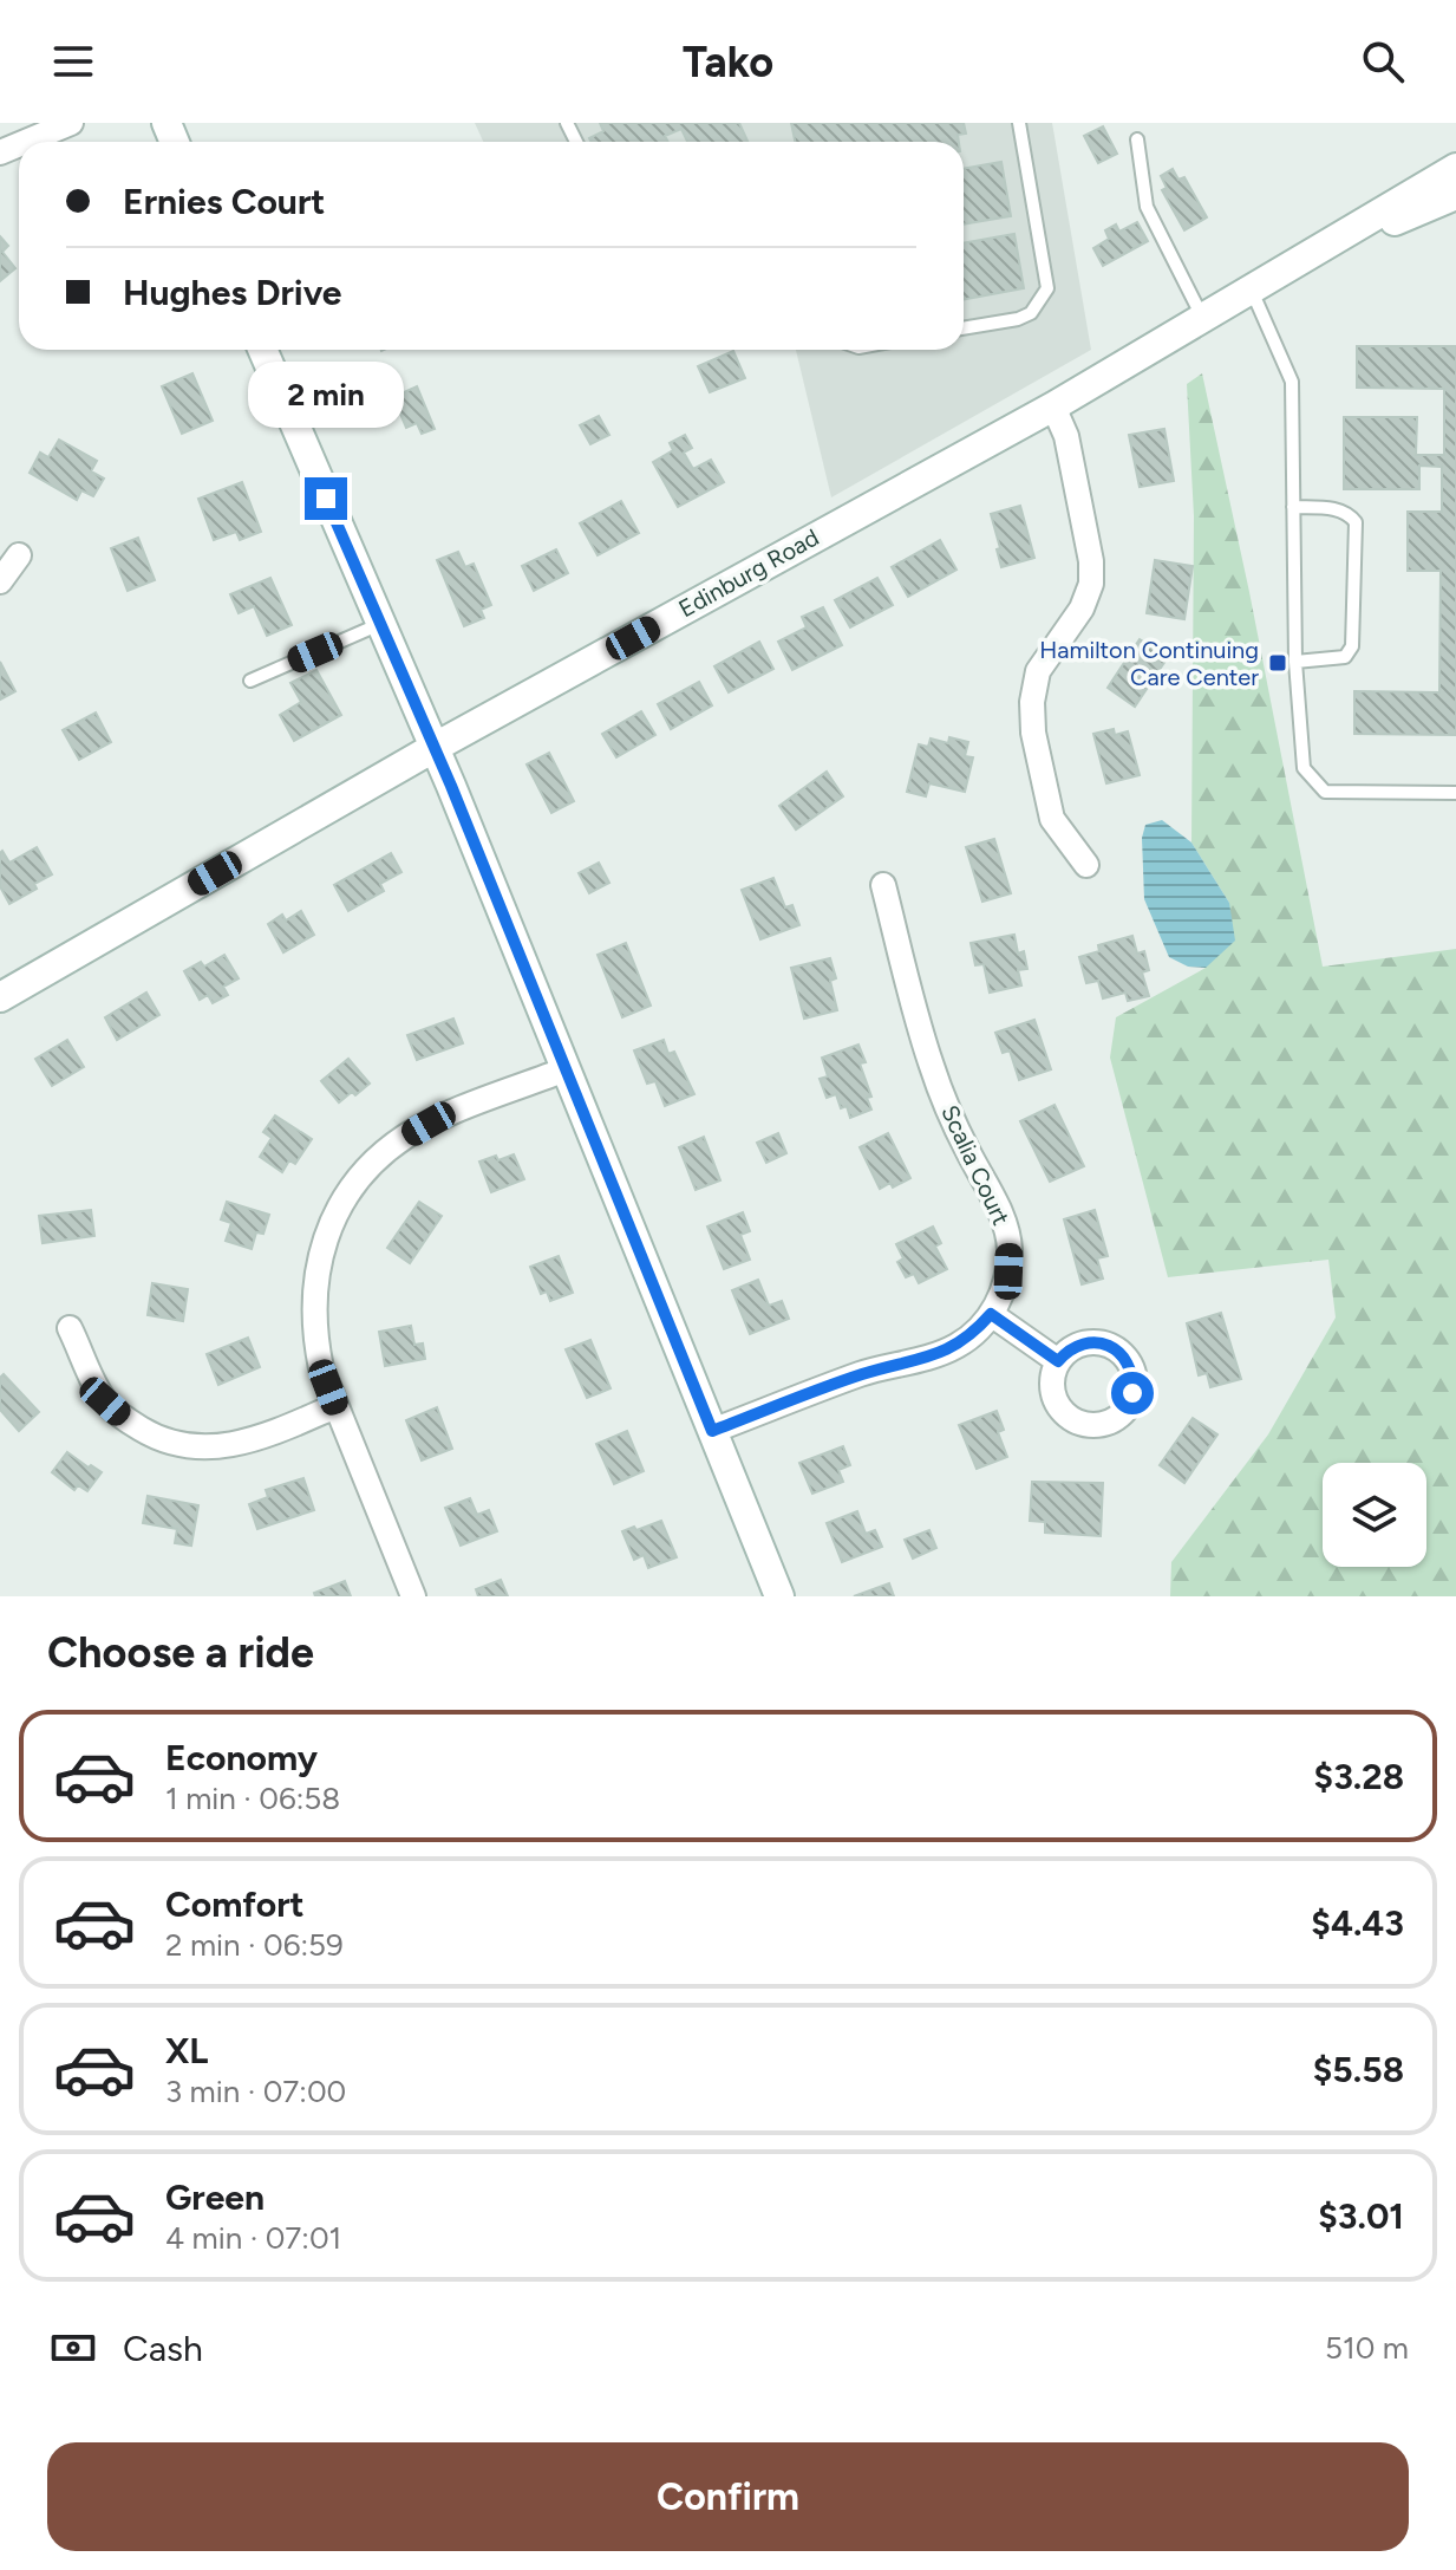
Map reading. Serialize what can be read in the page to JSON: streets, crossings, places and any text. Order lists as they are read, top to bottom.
{
  "streets": {
    "main road": ["Edinburg Road"],
    "street": ["Scalia Court"]
  },
  "places": {
    "transit": ["Hamilton Continuing Care Center"]
  },
  "page": {
    "header": "Tako",
    "banner": ["Ernies Court", "Hughes Drive"],
    "bubble": "2 min",
    "heading": "Choose a ride",
    "list": [
      {
        "name": "Economy",
        "note": "1 min · 06:58",
        "value": "$3.28"
      },
      {
        "name": "Comfort",
        "note": "2 min · 06:59",
        "value": "$4.43"
      },
      {
        "name": "XL",
        "note": "3 min · 07:00",
        "value": "$5.58"
      },
      {
        "name": "Green",
        "note": "4 min · 07:01",
        "value": "$3.01"
      }
    ],
    "pay": ["Cash", "510 m"],
    "buttons": "Confirm"
  }
}
